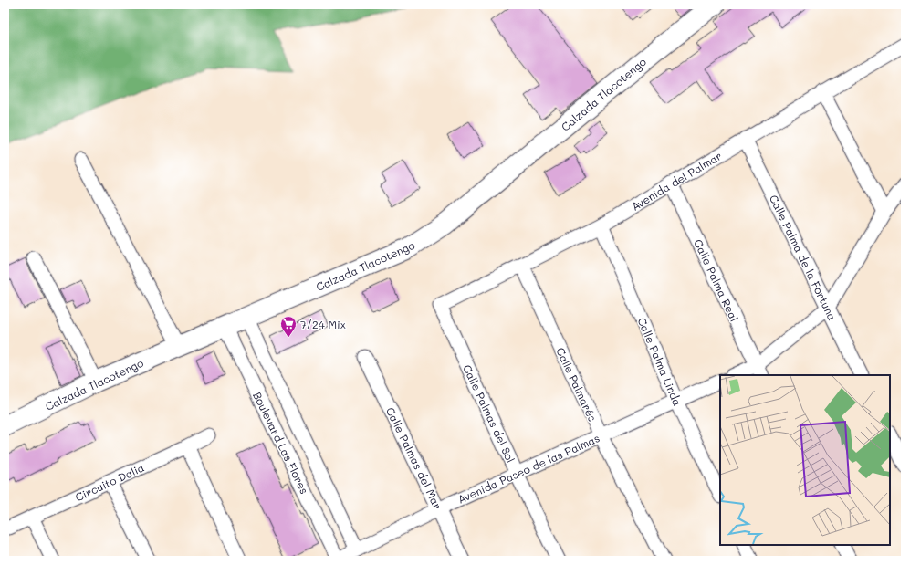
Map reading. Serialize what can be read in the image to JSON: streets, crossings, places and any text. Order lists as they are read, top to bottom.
{
  "streets": {
    "street": [
      "Calzada Tlacotengo",
      "Avenida del Palmar",
      "Calle Palma de la Fortuna",
      "Calle Palma Real",
      "Calle Palma Linda",
      "Calle Palmarés",
      "Calle Palmas del Sol",
      "Boulevard Las Flores",
      "Calle Palmas del Mar",
      "Avenida Paseo de las Palmas",
      "Circuito Dalia"
    ]
  },
  "crossings": [
    ["Calzada Tlacotengo", "Boulevard Las Flores"],
    ["Avenida del Palmar", "Calle Palma de la Fortuna"],
    ["Avenida del Palmar", "Calle Palma Real"],
    ["Avenida del Palmar", "Calle Palma Linda"],
    ["Avenida del Palmar", "Calle Palmarés"],
    ["Avenida del Palmar", "Calle Palmas del Sol"],
    ["Calle Palma Linda", "Avenida Paseo de las Palmas"],
    ["Calle Palmarés", "Avenida Paseo de las Palmas"],
    ["Calle Palmas del Sol", "Avenida Paseo de las Palmas"],
    ["Boulevard Las Flores", "Avenida Paseo de las Palmas"],
    ["Calle Palmas del Mar", "Avenida Paseo de las Palmas"]
  ],
  "places": {
    "supermarket": ["7/24 Mix"]
  }
}
